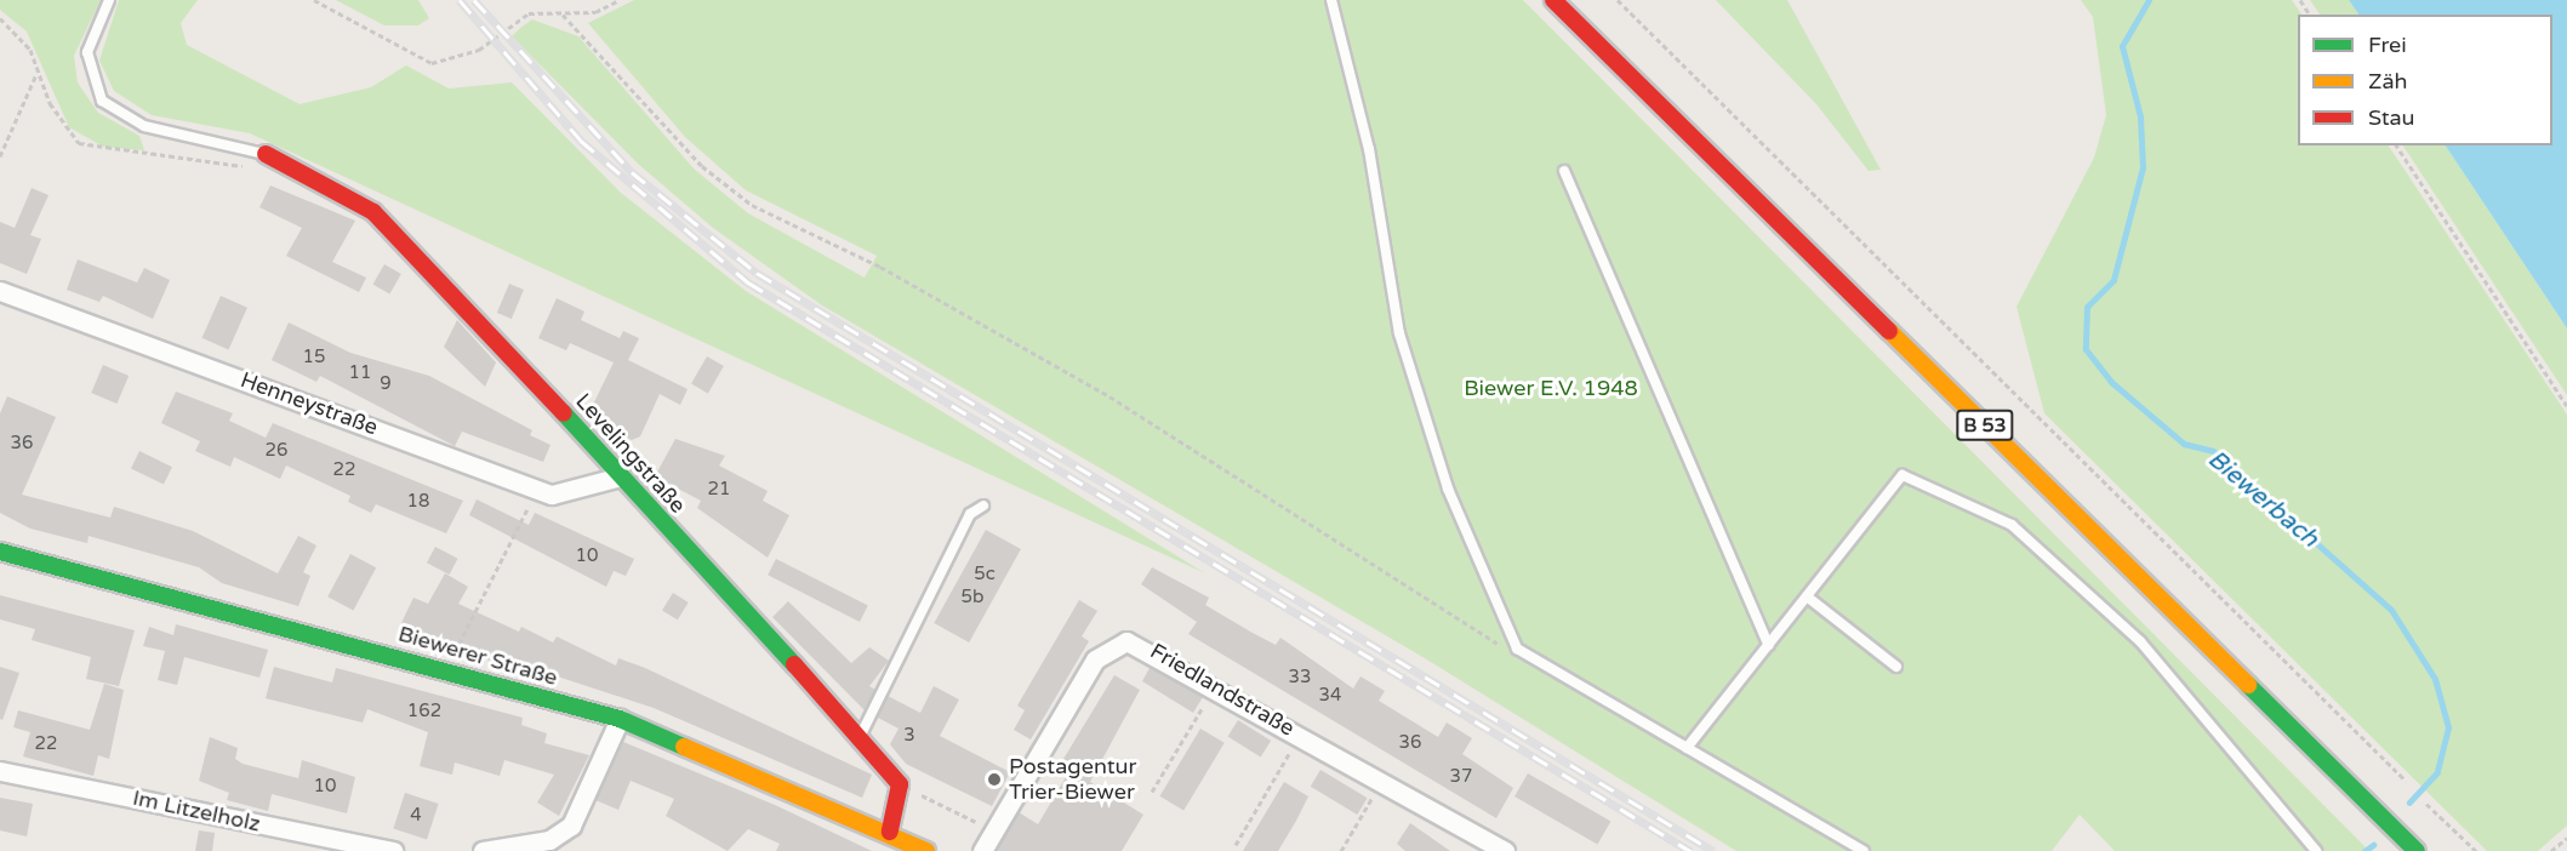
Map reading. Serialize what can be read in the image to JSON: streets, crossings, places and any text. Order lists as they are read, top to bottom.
{
  "streets": {
    "street": [
      "Henneystraße",
      "B 53",
      "Levelingstraße",
      "Biewerer Straße",
      "Friedlandstraße",
      "Im Litzelholz"
    ]
  },
  "crossings": [
    ["Henneystraße", "Levelingstraße"]
  ],
  "water": ["Biewerbach"],
  "parks": ["Biewer E.V. 1948"],
  "places": ["Postagentur Trier-Biewer"],
  "house_numbers": [
    "15",
    "11",
    "9",
    "36",
    "26",
    "22",
    "21",
    "18",
    "10",
    "5c",
    "5b",
    "33",
    "34",
    "162",
    "3",
    "36",
    "22",
    "37",
    "10",
    "4"
  ],
  "legend": ["Frei", "Zäh", "Stau"]
}
